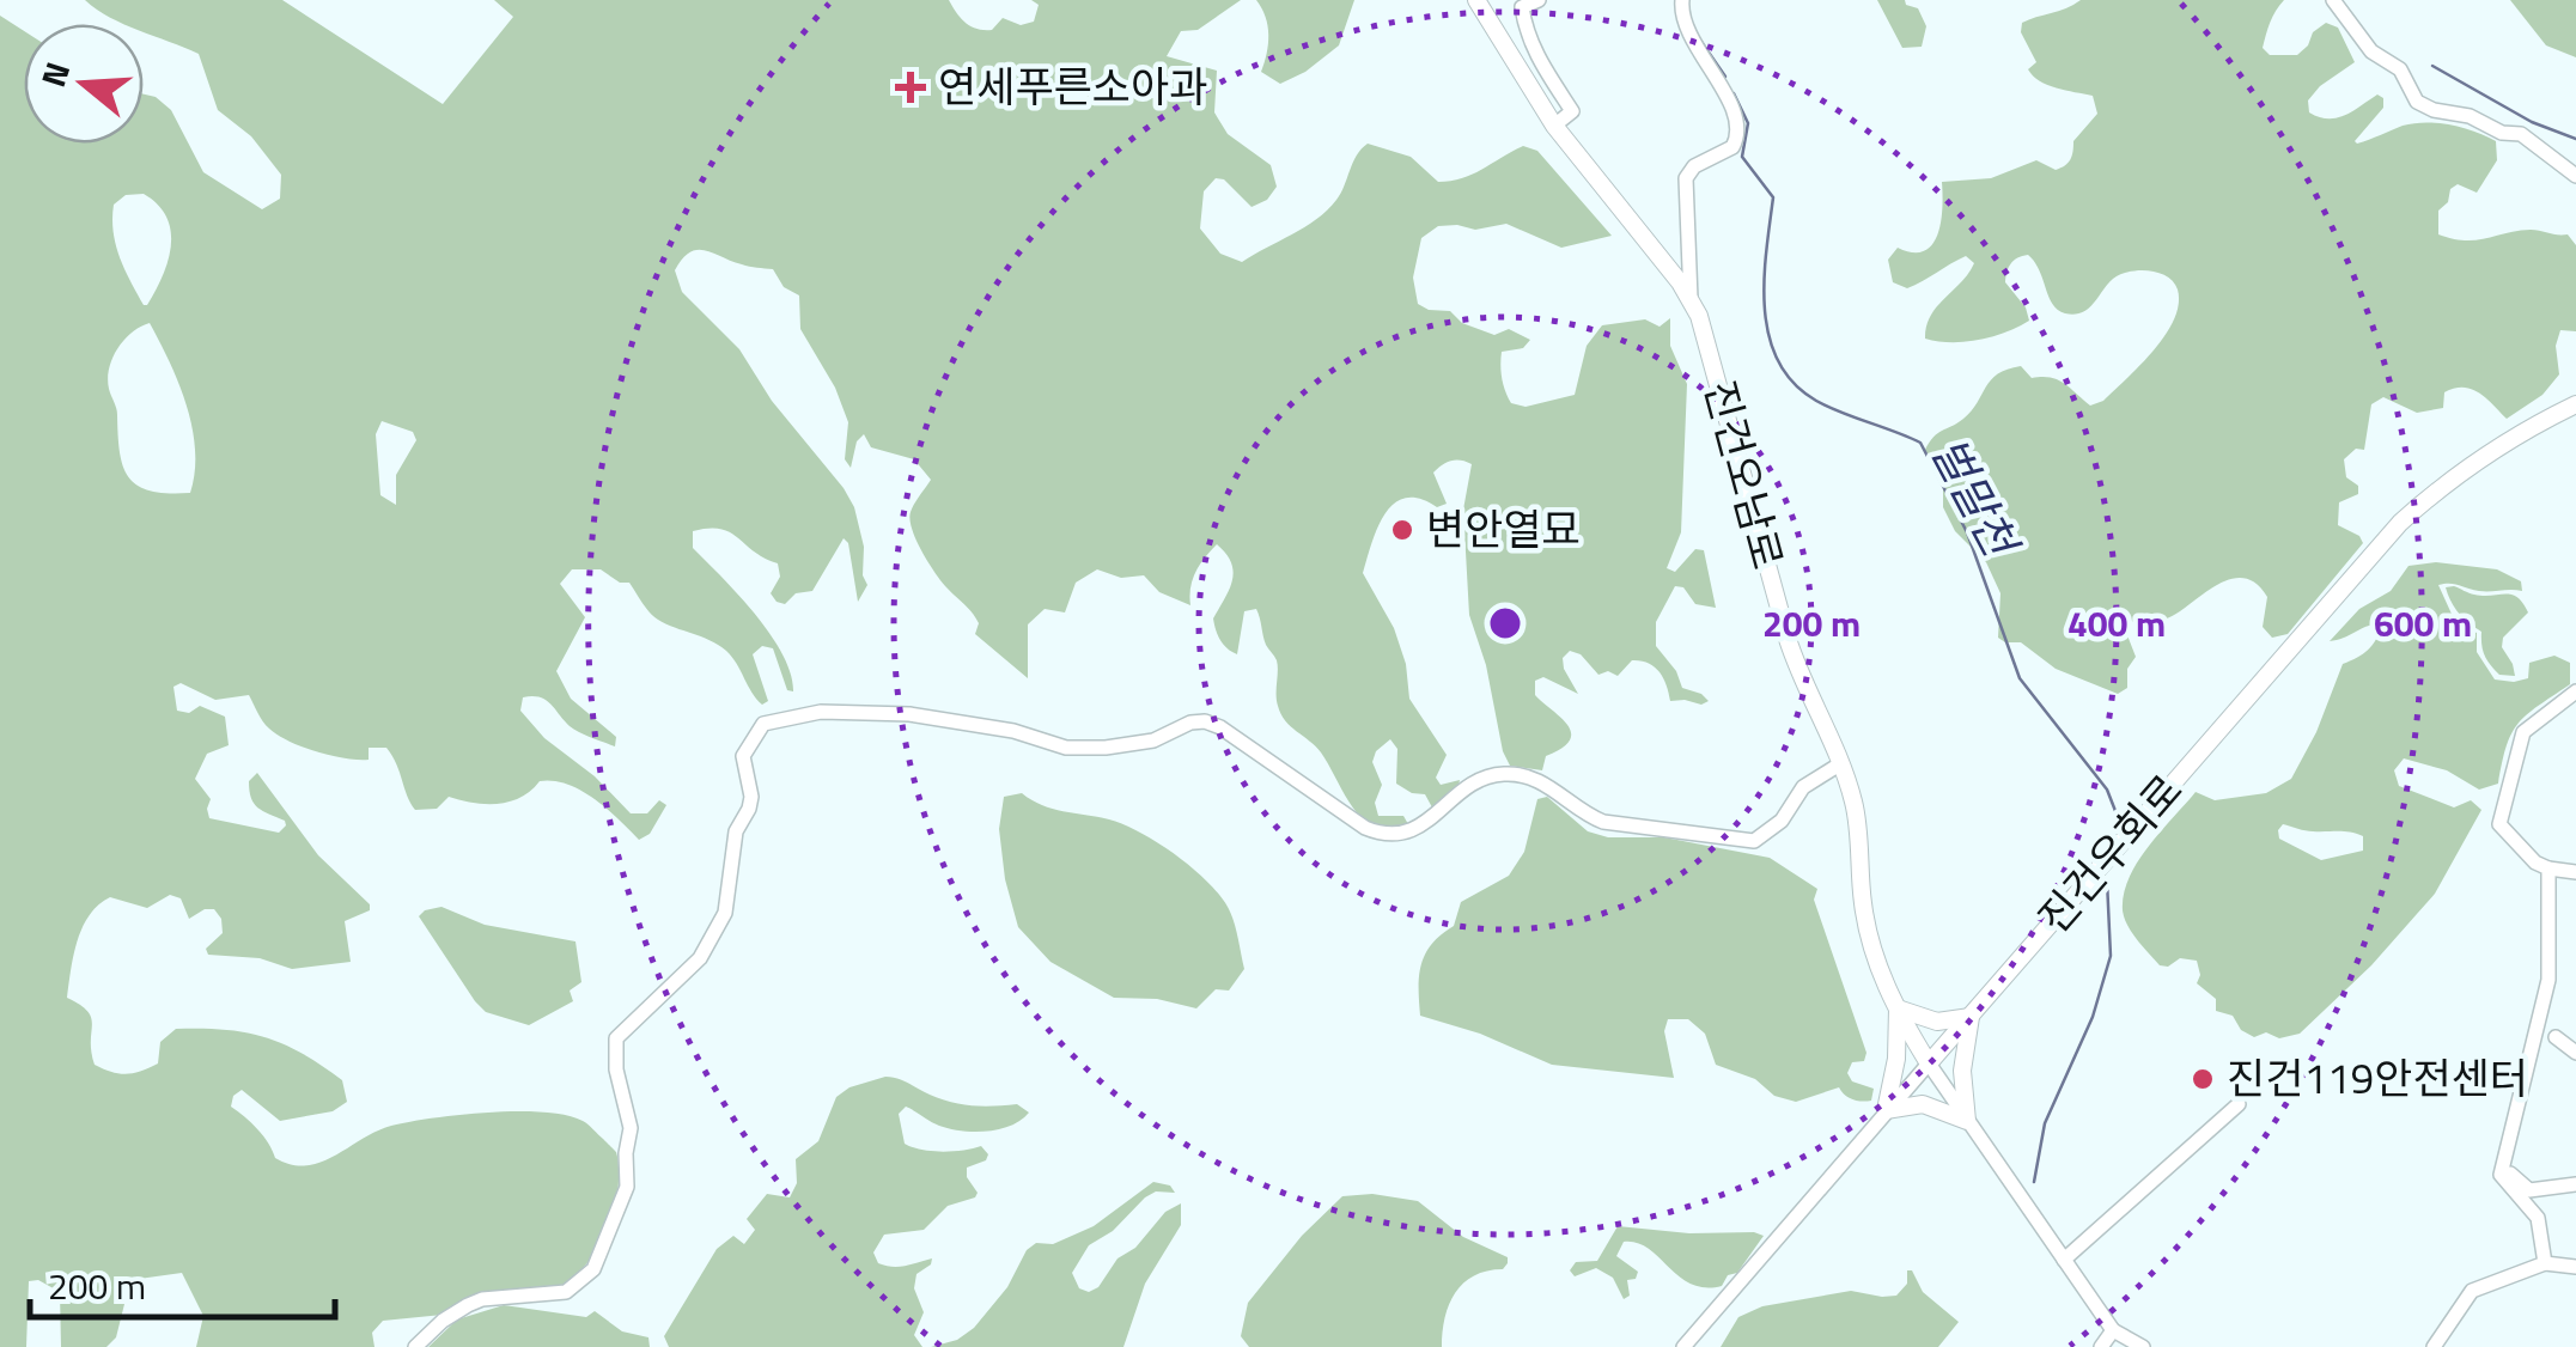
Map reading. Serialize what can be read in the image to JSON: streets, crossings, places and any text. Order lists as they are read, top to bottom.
{
  "streets": {
    "main road": ["진건오남로", "진건우회로"]
  },
  "crossings": [
    ["진건오남로", "진건우회로"]
  ],
  "water": ["벌말천"],
  "places": {
    "health": ["연세푸른소아과"],
    "other": ["변안열묘", "진건119안전센터"]
  },
  "scale_bar": "200 m",
  "north": "left",
  "rings": ["200 m", "400 m", "600 m"]
}
